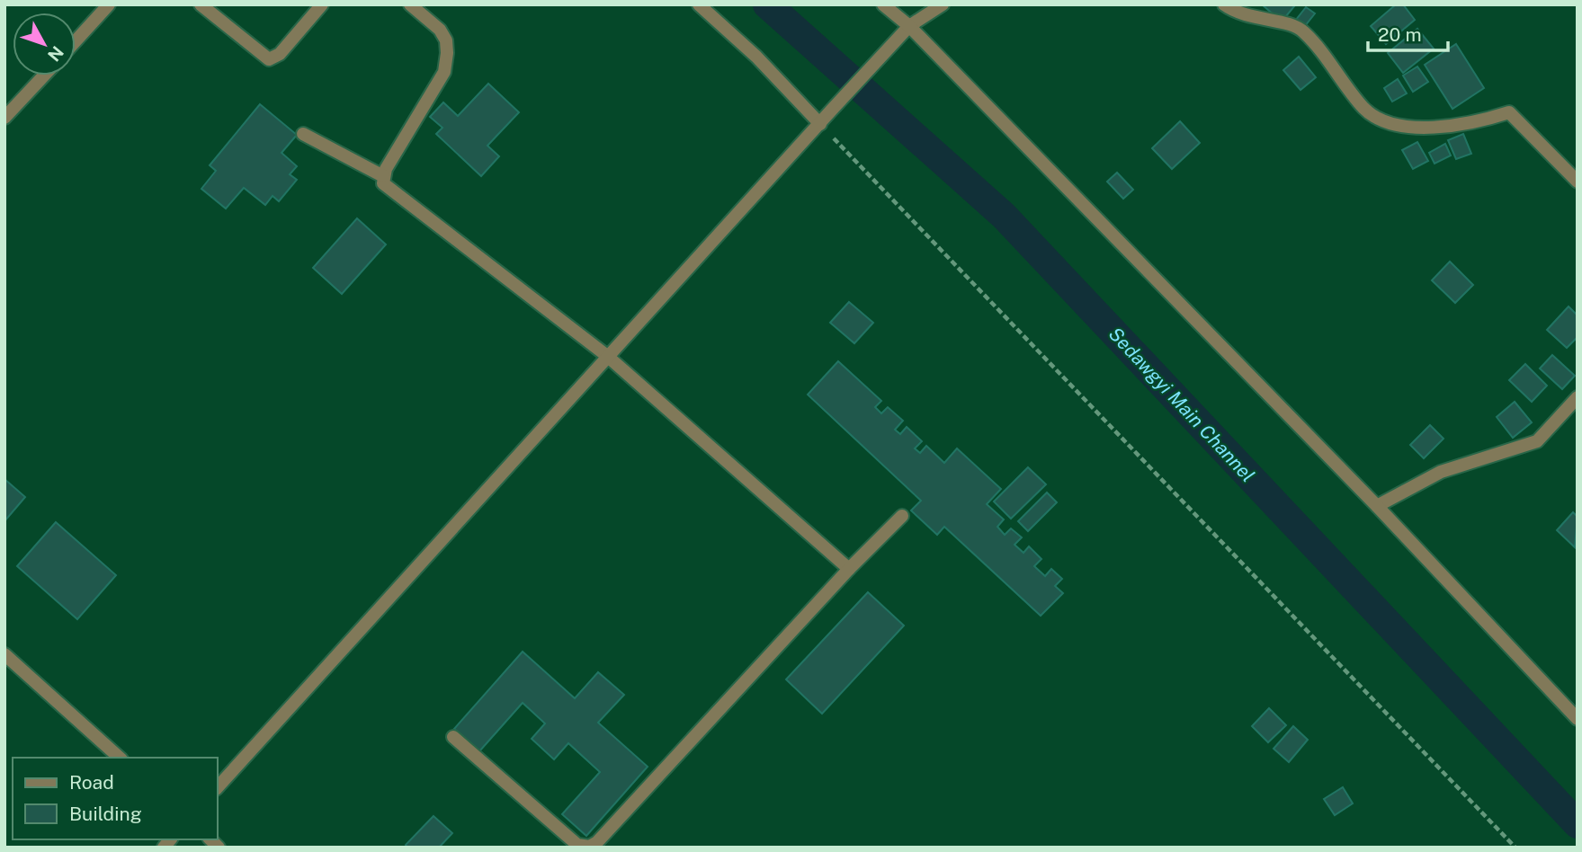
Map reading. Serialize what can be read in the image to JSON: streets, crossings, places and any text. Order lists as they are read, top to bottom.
{
  "water": ["Sedawgyi Main Channel"],
  "legend": ["Road", "Building"],
  "scale_bar": "20 m",
  "north": "bottom right"
}
